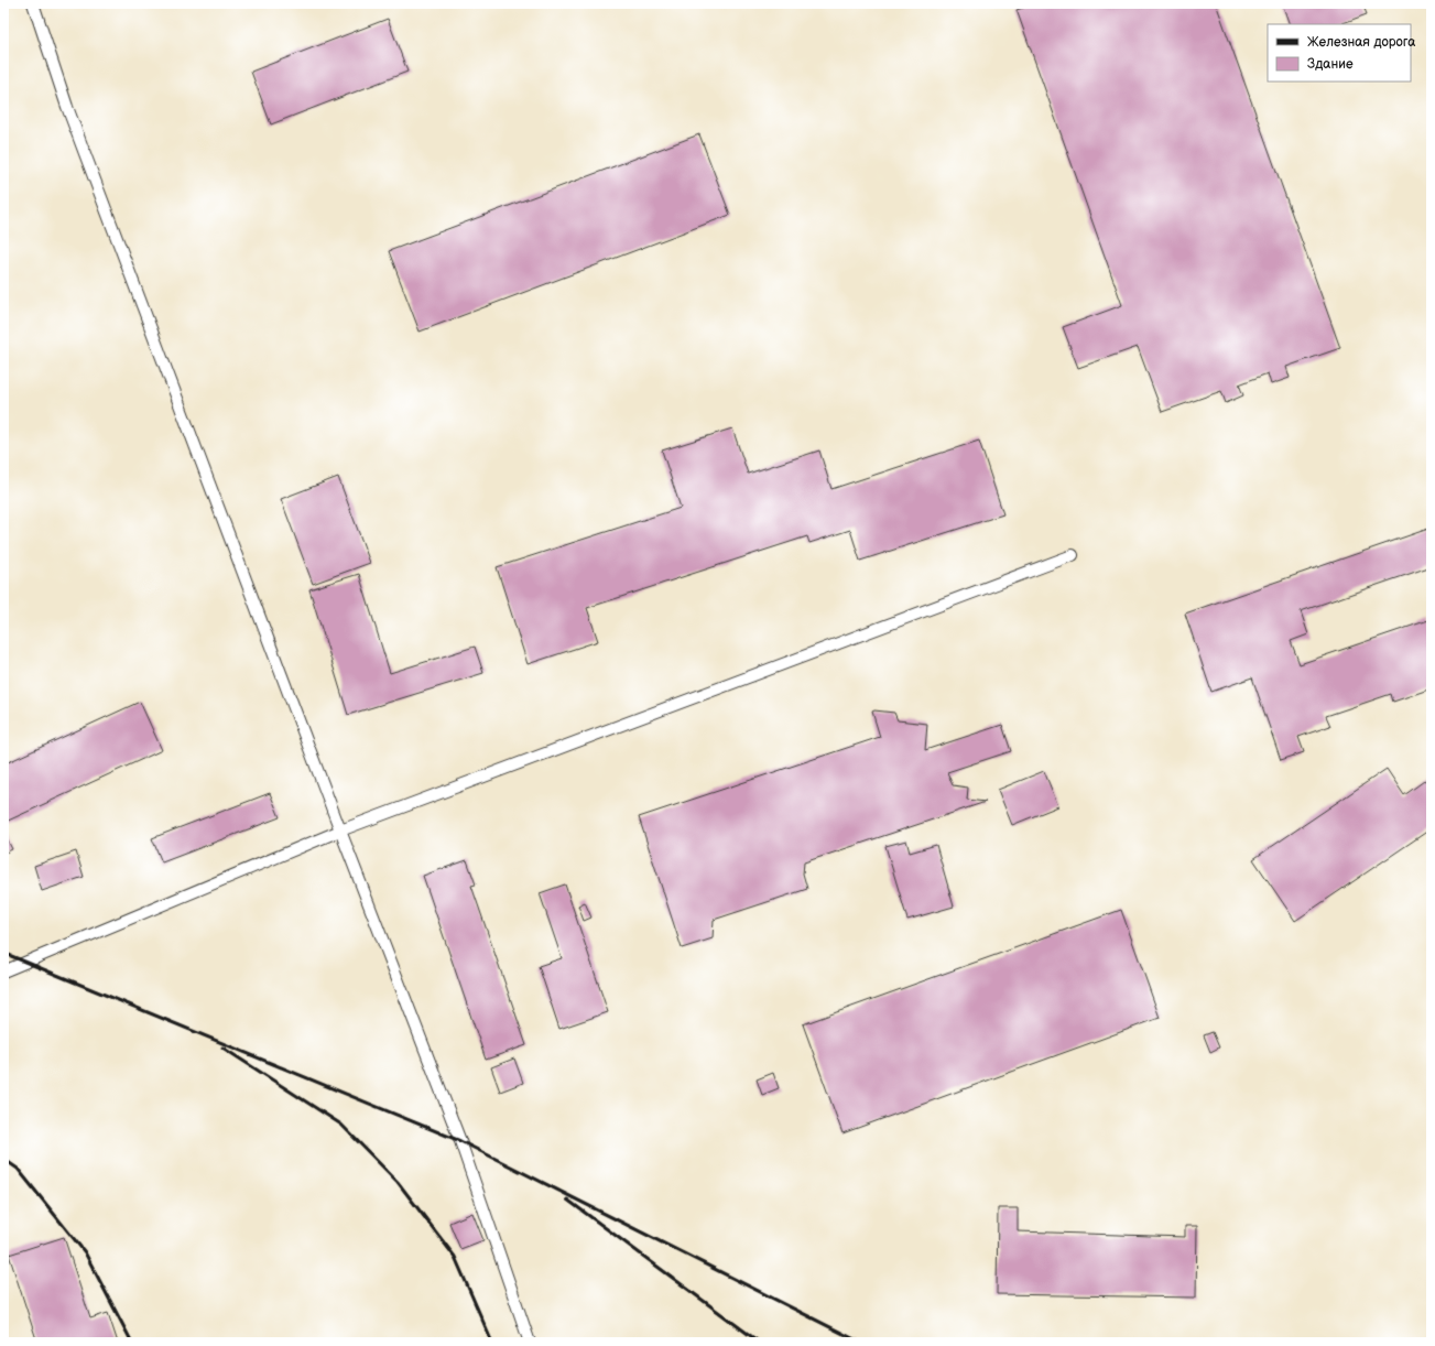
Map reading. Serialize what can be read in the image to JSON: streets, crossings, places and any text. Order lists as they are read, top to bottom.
{
  "legend": ["Железная дорога", "Здание"]
}
